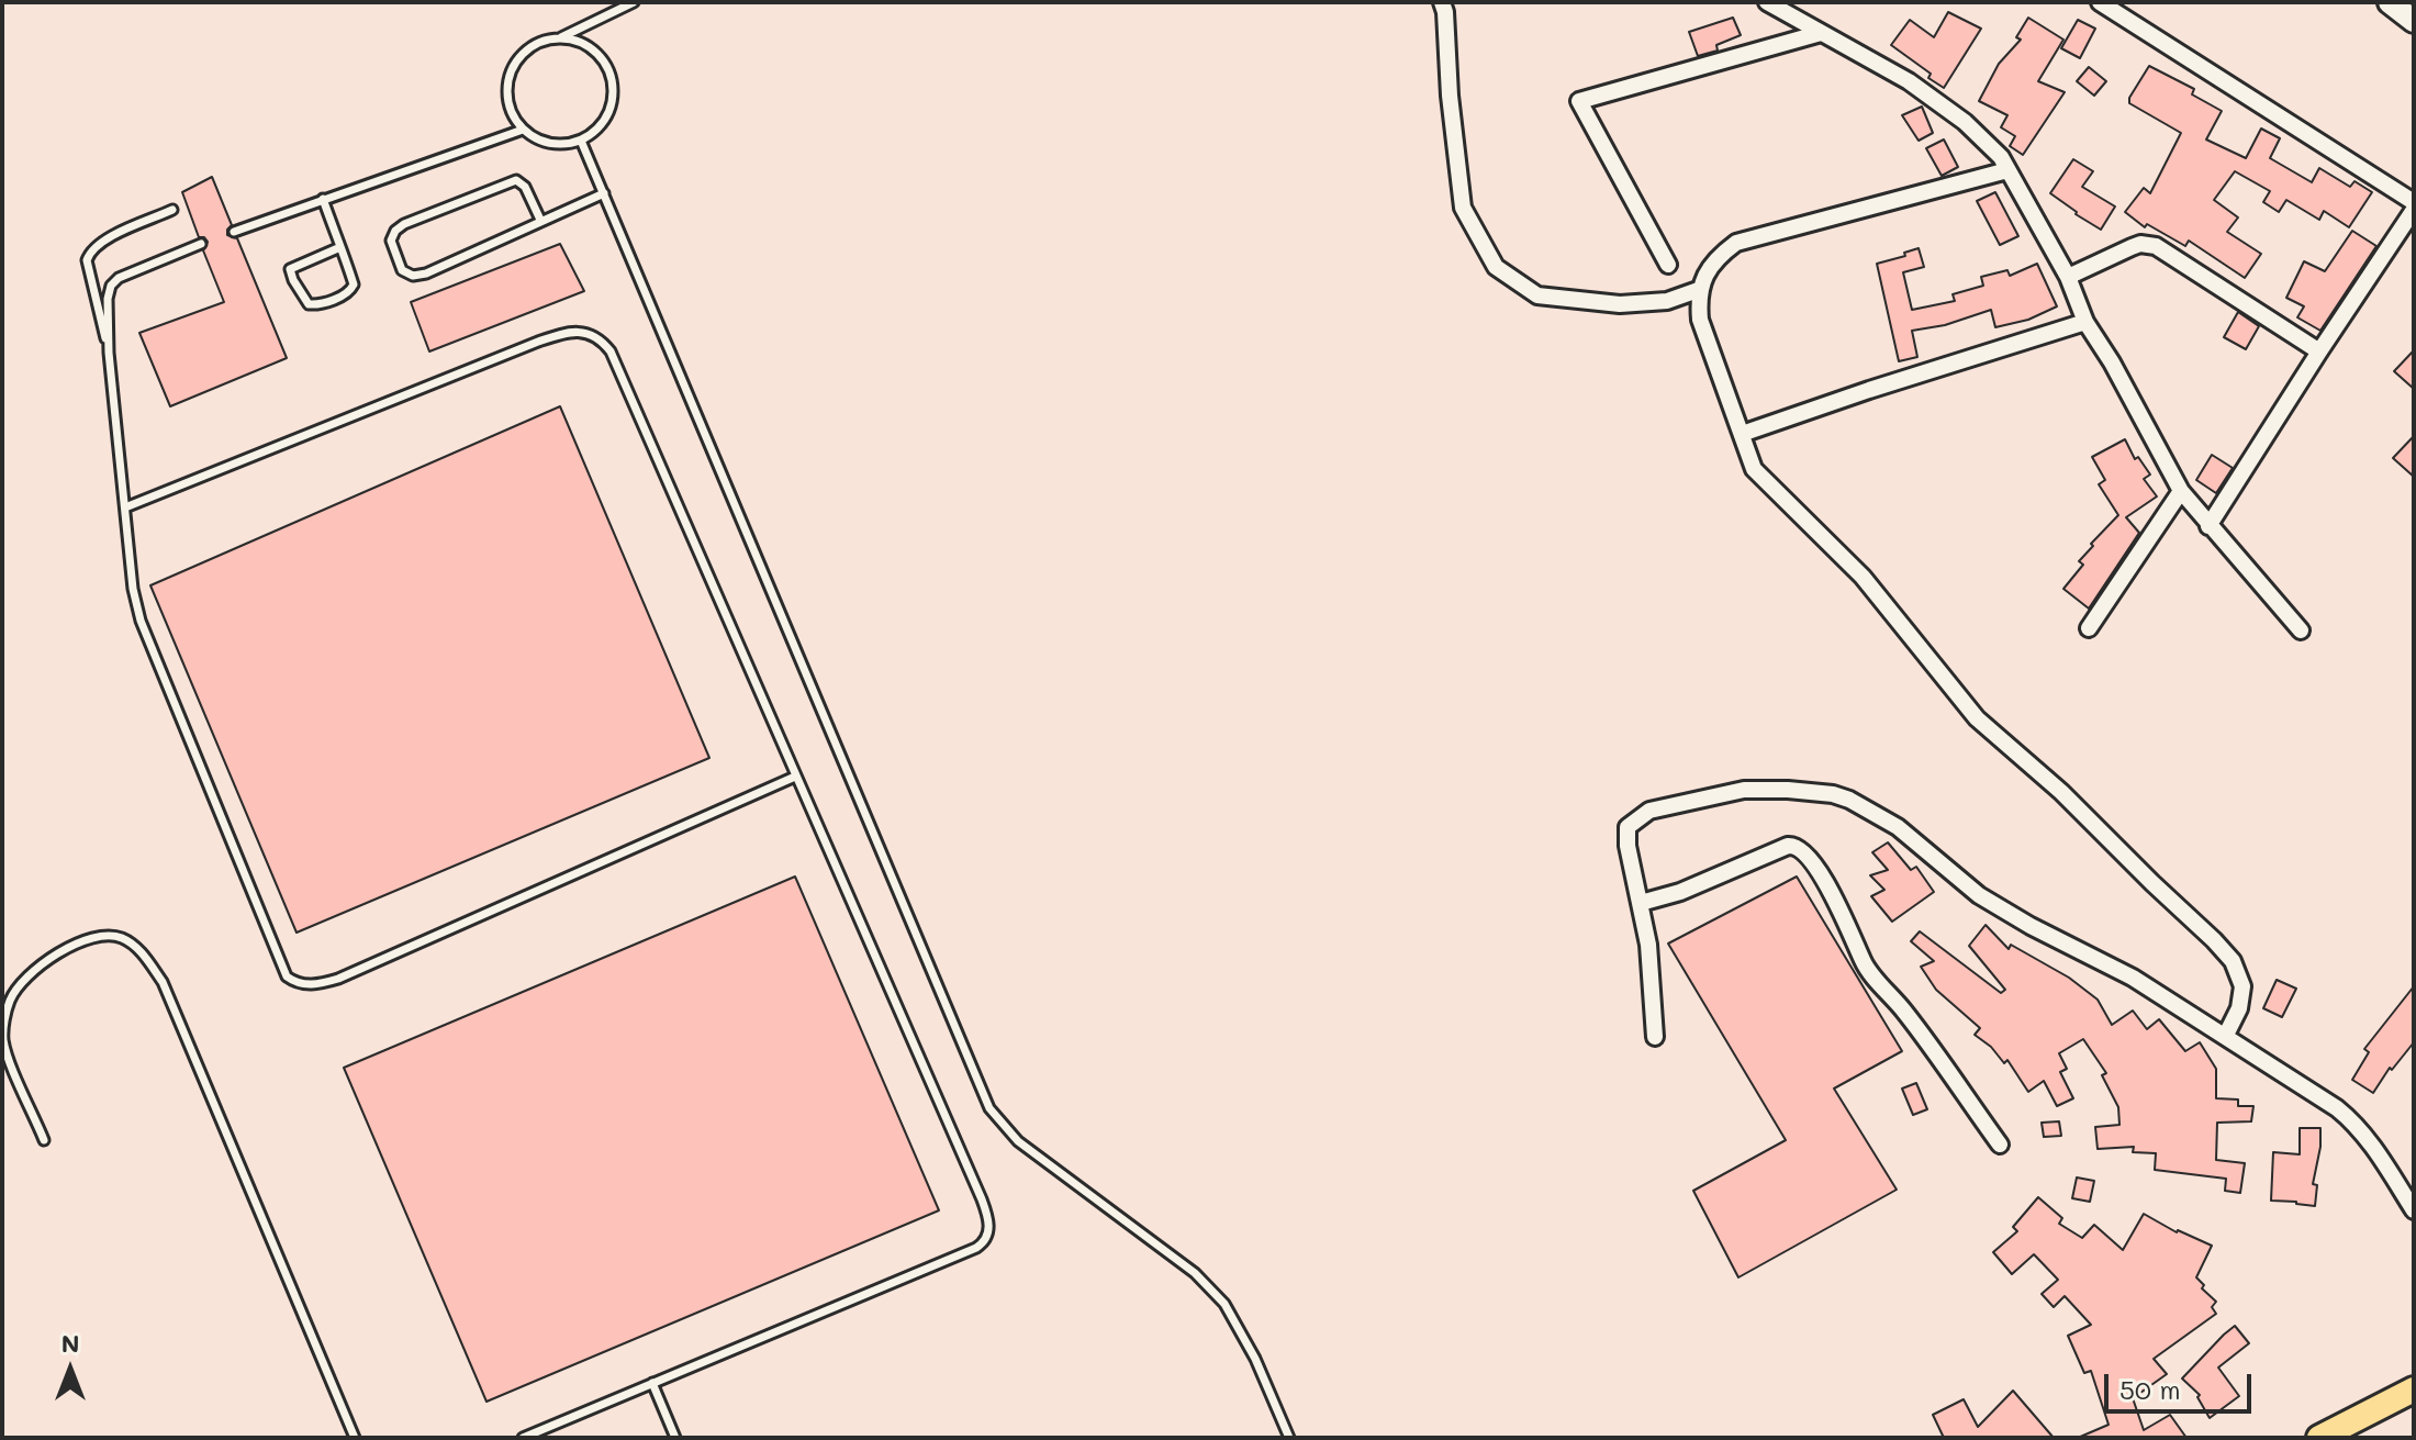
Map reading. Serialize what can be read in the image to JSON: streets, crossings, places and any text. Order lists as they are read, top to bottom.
{
  "scale_bar": "50 m",
  "north": "top"
}
